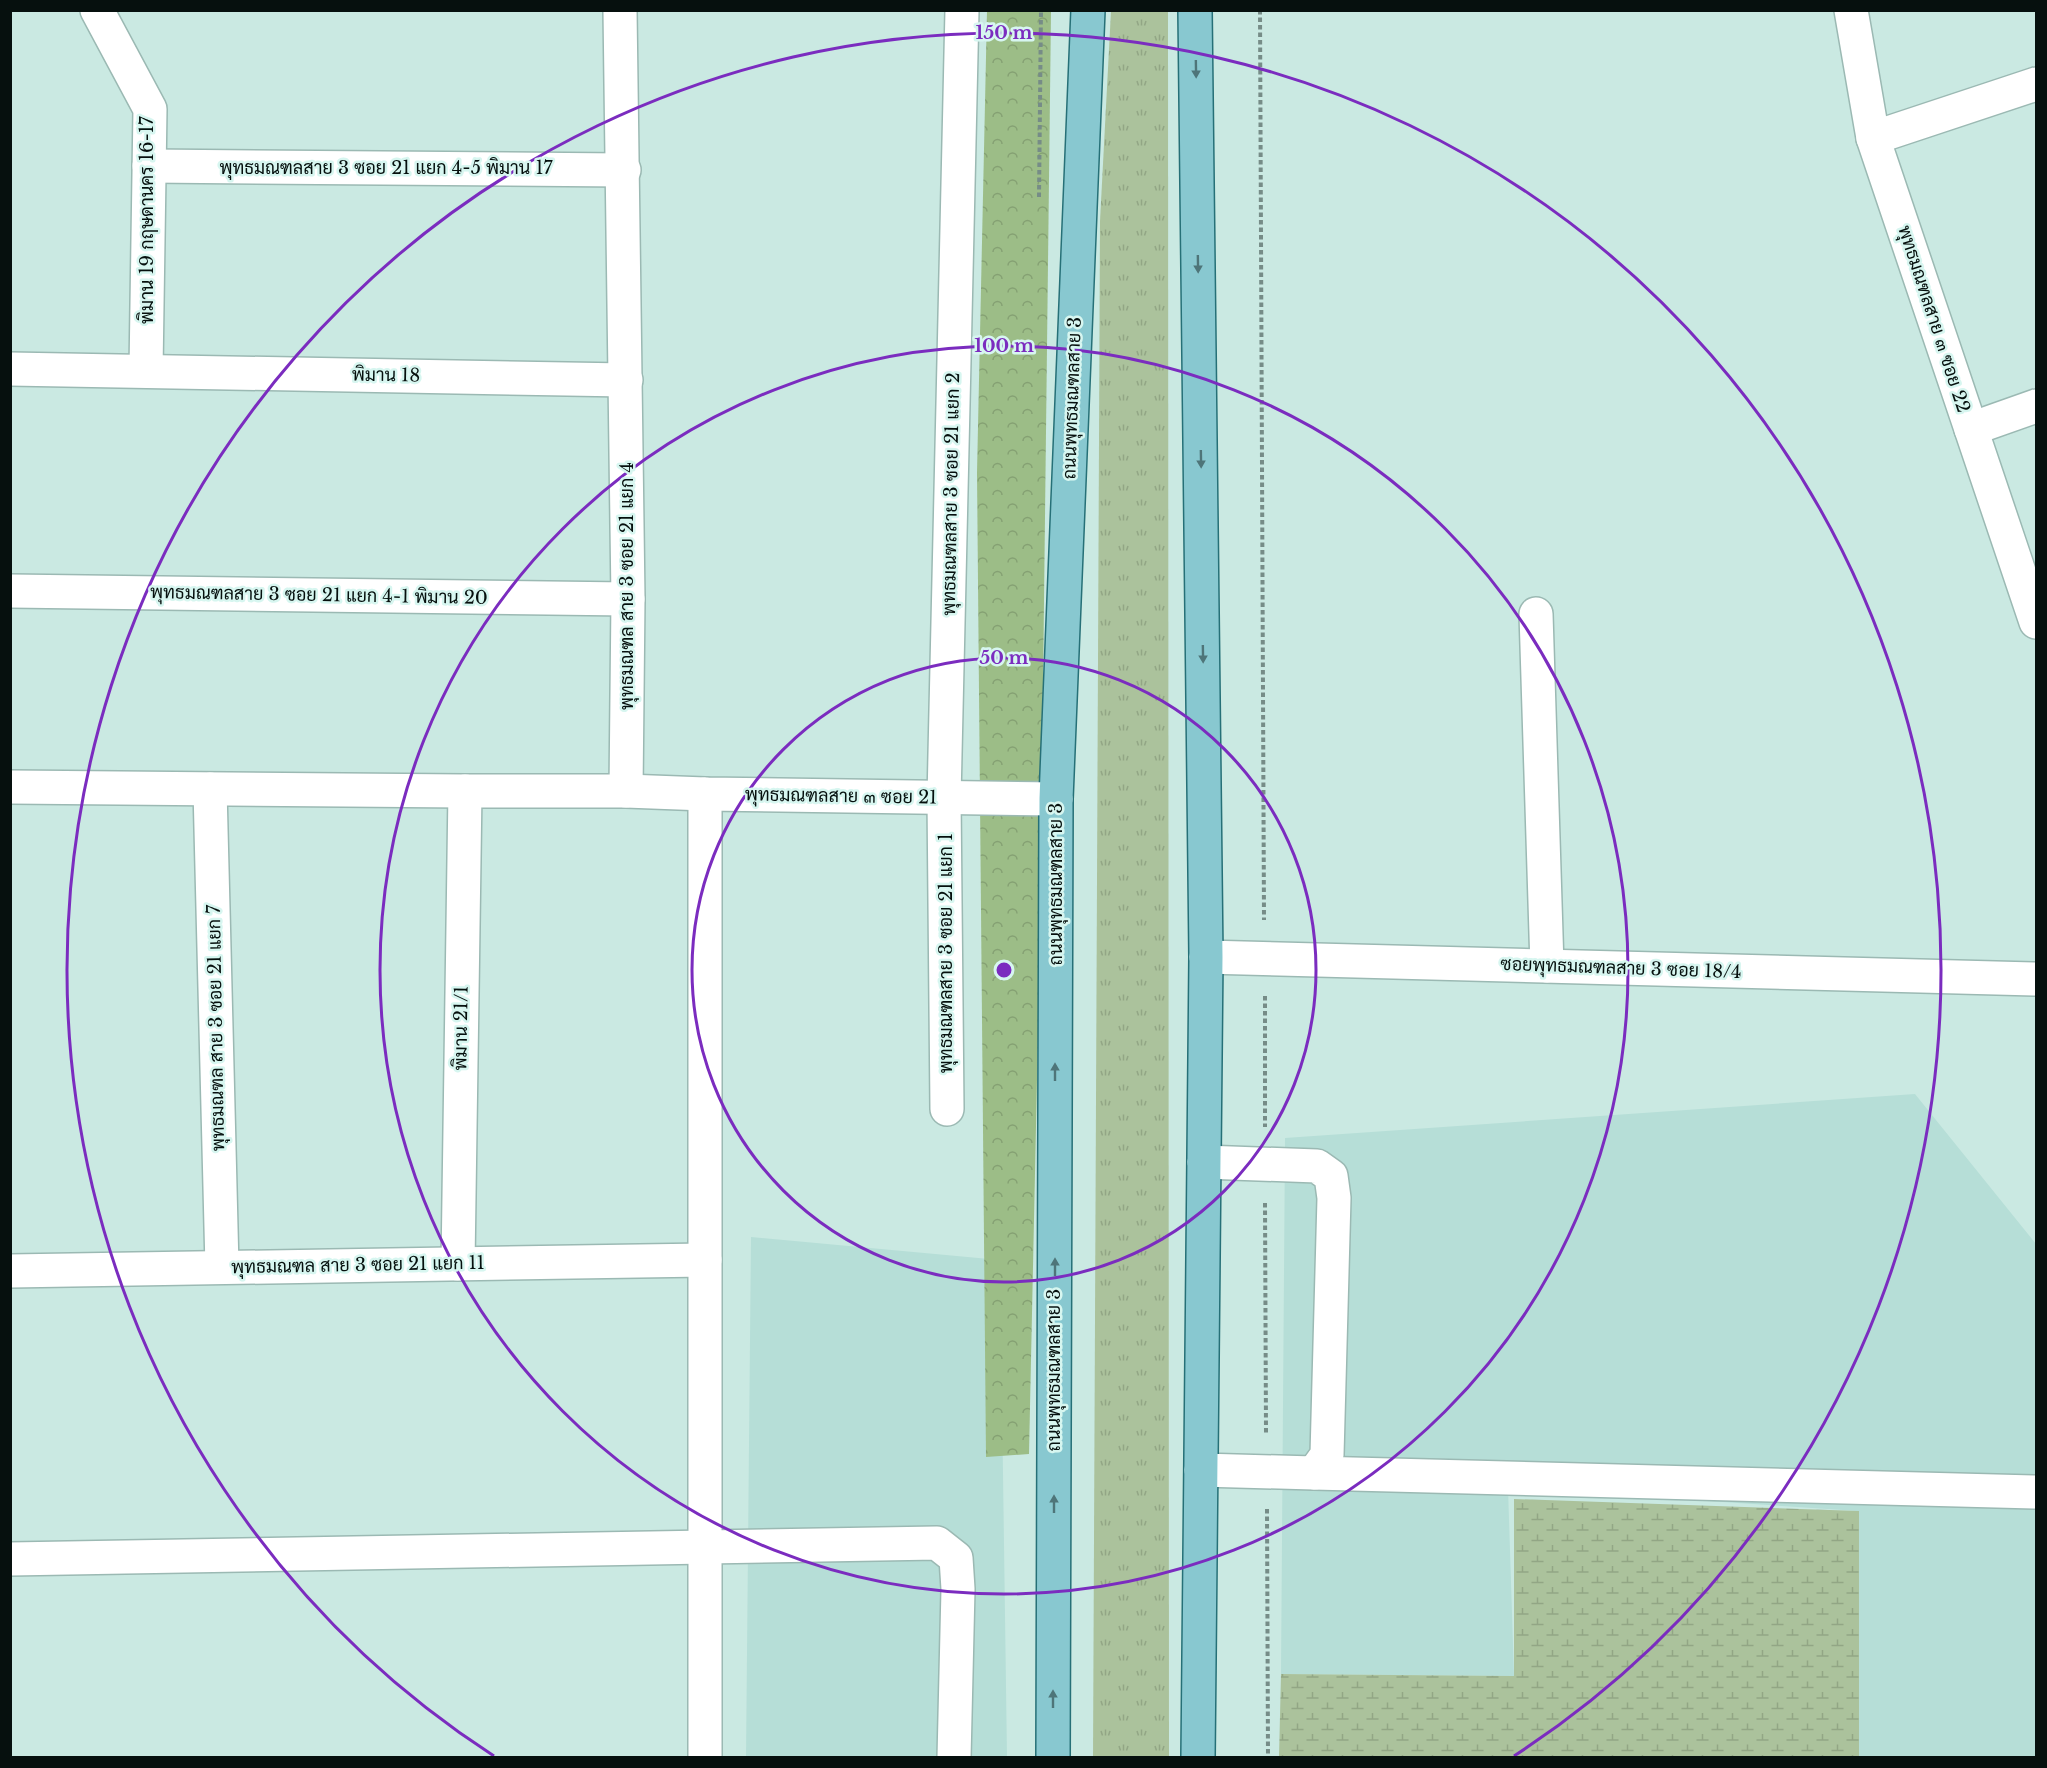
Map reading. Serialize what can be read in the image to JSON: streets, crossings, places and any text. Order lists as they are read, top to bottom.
{
  "streets": {
    "main road": ["ถนนพุทธมณฑลสาย 3"],
    "street": [
      "พุทธมณฑลสาย 3 ซอย 21 แยก 4-5 พิมาน 17",
      "พิมาน 19 กฤษดานคร 16-17",
      "พุทธมณฑลสาย ๓ ซอย 22",
      "พิมาน 18",
      "พุทธมณฑลสาย 3 ซอย 21 แยก 2",
      "พุทธมณฑล สาย 3 ซอย 21 แยก 4",
      "พุทธมณฑลสาย 3 ซอย 21 แยก 4-1 พิมาน 20",
      "พุทธมณฑลสาย ๓ ซอย 21",
      "พุทธมณฑลสาย 3 ซอย 21 แยก 1",
      "ซอยพุทธมณฑลสาย 3 ซอย 18/4",
      "พุทธมณฑล สาย 3 ซอย 21 แยก 7",
      "พิมาน 21/1",
      "พุทธมณฑล สาย 3 ซอย 21 แยก 11"
    ]
  },
  "crossings": [
    ["พุทธมณฑลสาย 3 ซอย 21 แยก 4-5 พิมาน 17", "พิมาน 19 กฤษดานคร 16-17"],
    ["พุทธมณฑลสาย 3 ซอย 21 แยก 4-5 พิมาน 17", "พุทธมณฑล สาย 3 ซอย 21 แยก 4"],
    ["พิมาน 19 กฤษดานคร 16-17", "พิมาน 18"],
    ["พิมาน 18", "พุทธมณฑล สาย 3 ซอย 21 แยก 4"],
    ["ถนนพุทธมณฑลสาย 3", "พุทธมณฑลสาย ๓ ซอย 21"],
    ["พุทธมณฑลสาย 3 ซอย 21 แยก 2", "พุทธมณฑลสาย ๓ ซอย 21"],
    ["พุทธมณฑลสาย 3 ซอย 21 แยก 2", "พุทธมณฑลสาย 3 ซอย 21 แยก 1"],
    ["พุทธมณฑล สาย 3 ซอย 21 แยก 4", "พุทธมณฑลสาย 3 ซอย 21 แยก 4-1 พิมาน 20"],
    ["พุทธมณฑล สาย 3 ซอย 21 แยก 4", "พุทธมณฑลสาย ๓ ซอย 21"],
    ["พุทธมณฑลสาย ๓ ซอย 21", "พุทธมณฑลสาย 3 ซอย 21 แยก 1"],
    ["พุทธมณฑลสาย ๓ ซอย 21", "พุทธมณฑล สาย 3 ซอย 21 แยก 7"],
    ["พุทธมณฑลสาย ๓ ซอย 21", "พิมาน 21/1"],
    ["พุทธมณฑล สาย 3 ซอย 21 แยก 7", "พุทธมณฑล สาย 3 ซอย 21 แยก 11"],
    ["พิมาน 21/1", "พุทธมณฑล สาย 3 ซอย 21 แยก 11"]
  ],
  "rings": ["150 m", "100 m", "50 m"]
}
